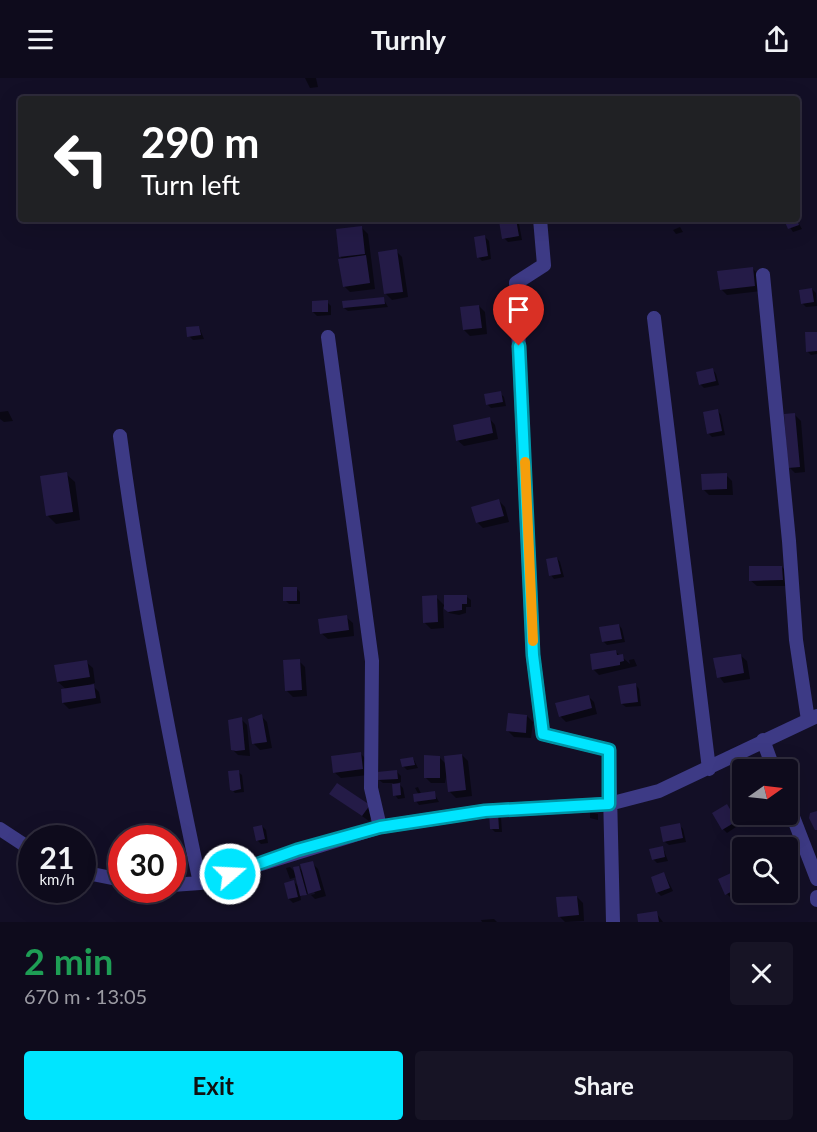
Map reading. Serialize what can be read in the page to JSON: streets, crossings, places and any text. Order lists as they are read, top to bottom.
{
  "north": "right",
  "page": {
    "header": "Turnly",
    "turn": ["290 m", "Turn left"],
    "speed": "21 km/h",
    "limit": "30",
    "heading": ["2 min", "670 m · 13:05"],
    "buttons": ["Exit", "Share"]
  }
}
